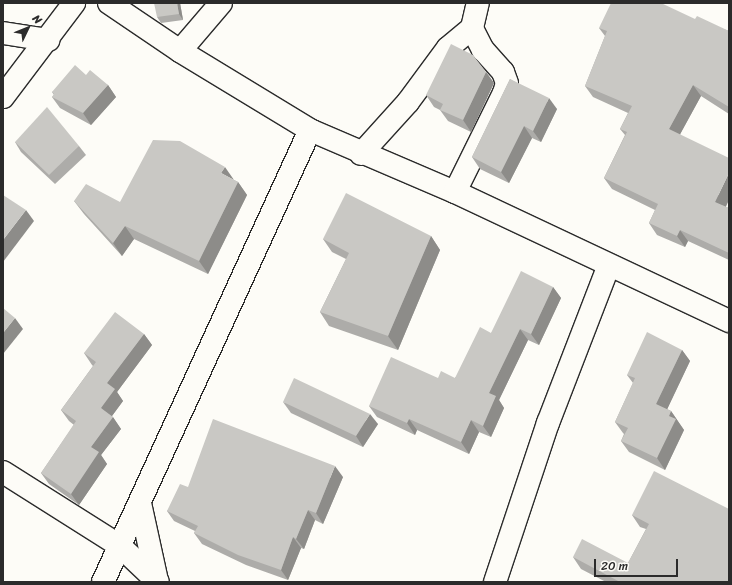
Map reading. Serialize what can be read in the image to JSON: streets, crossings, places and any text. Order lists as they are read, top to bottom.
{
  "scale_bar": "20 m",
  "north": "top right"
}
